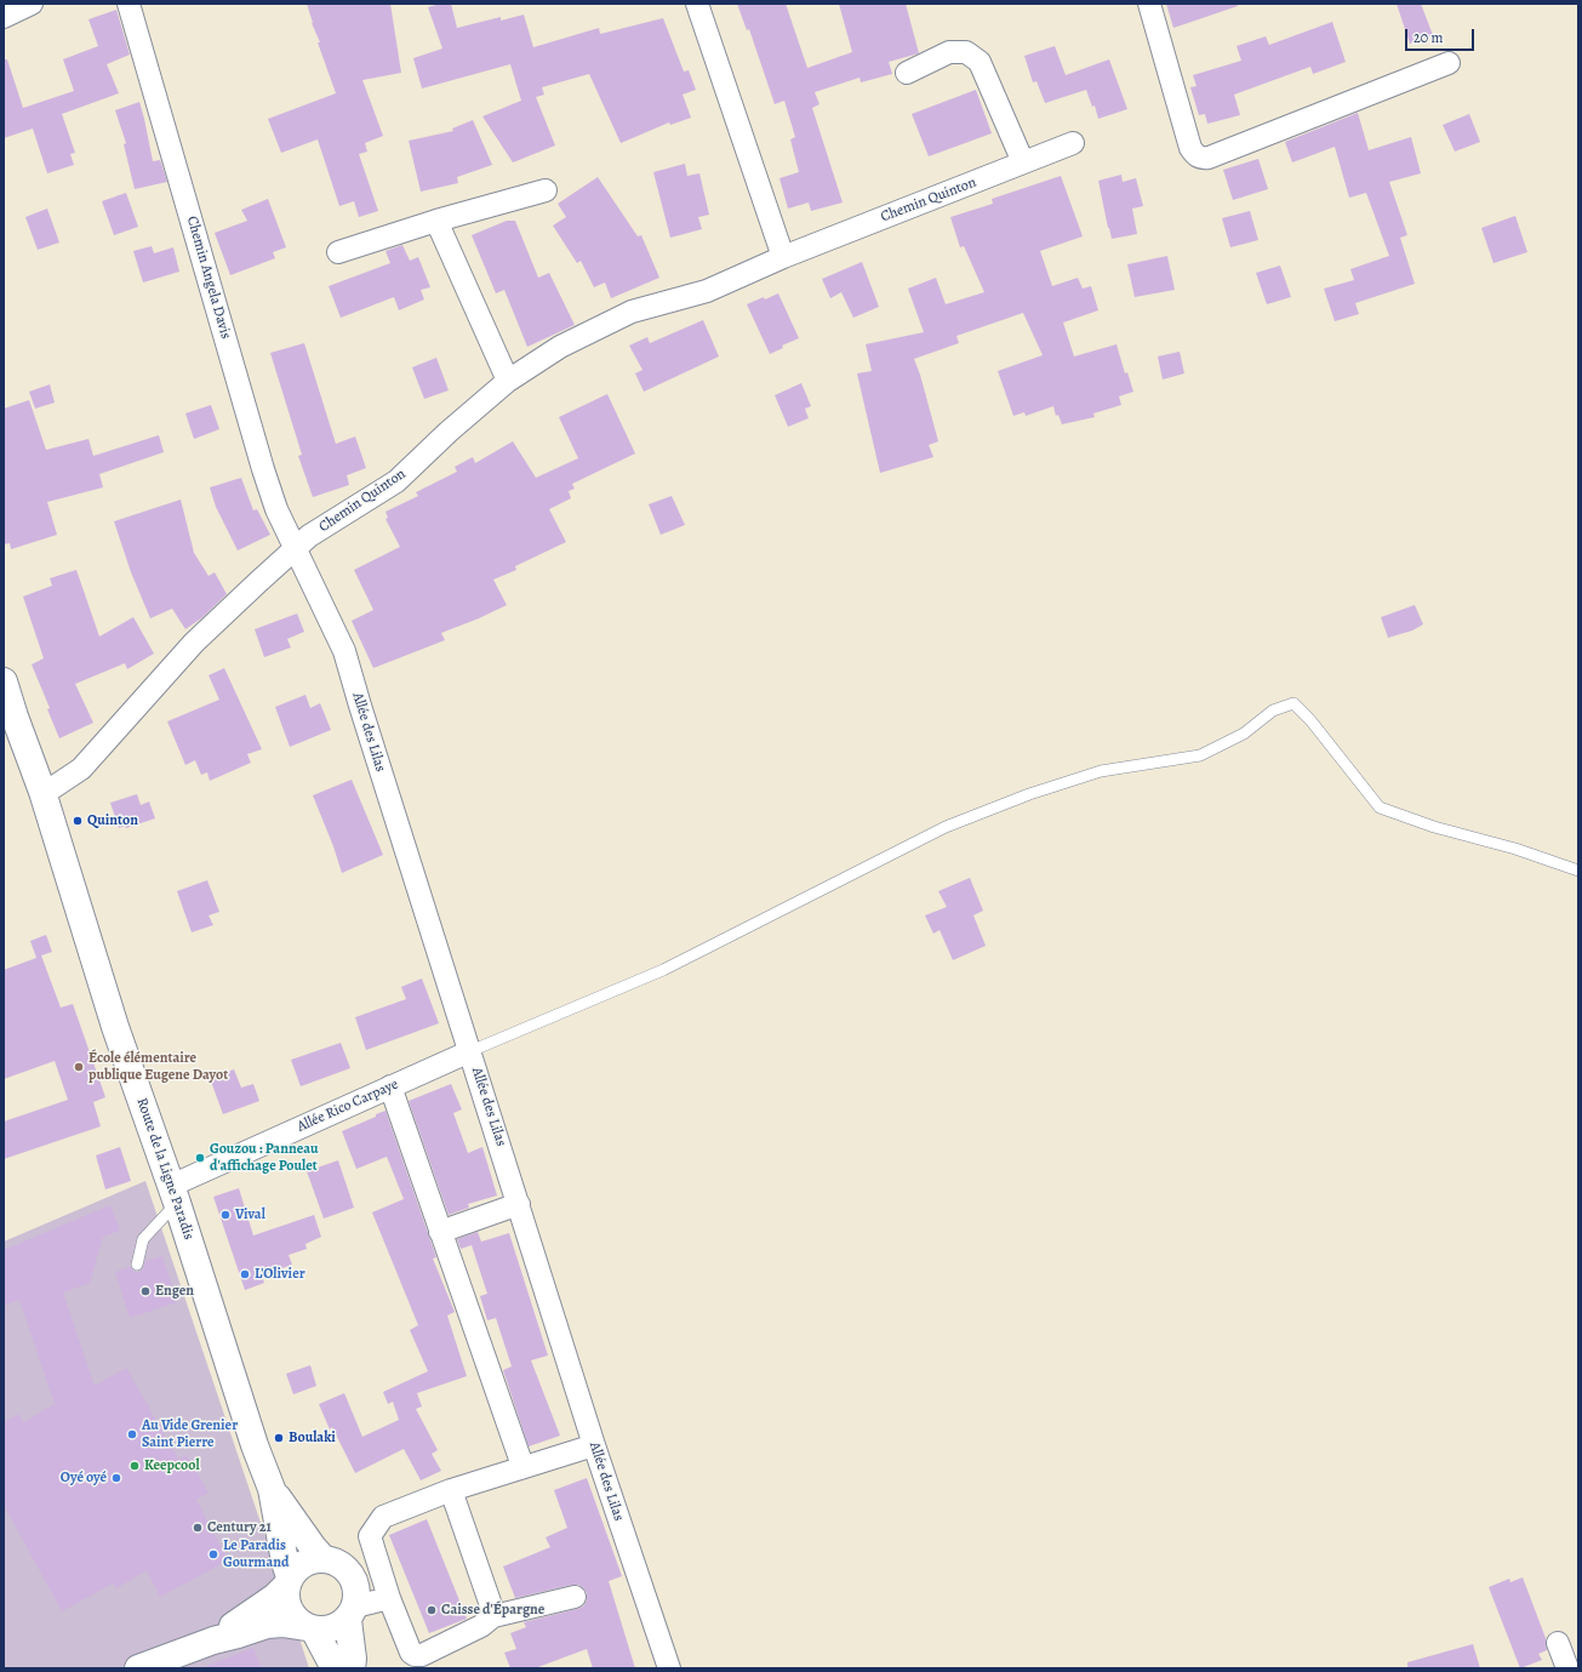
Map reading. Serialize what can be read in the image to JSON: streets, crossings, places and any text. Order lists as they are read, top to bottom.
{
  "streets": {
    "main road": ["Route de la Ligne Paradis"],
    "street": [
      "Chemin Quinton",
      "Chemin Angela Davis",
      "Allée des Lilas",
      "Allée Rico Carpaye"
    ]
  },
  "crossings": [
    ["Chemin Quinton", "Chemin Angela Davis"],
    ["Chemin Quinton", "Allée des Lilas"],
    ["Chemin Quinton", "Route de la Ligne Paradis"],
    ["Chemin Angela Davis", "Allée des Lilas"],
    ["Allée des Lilas", "Allée Rico Carpaye"],
    ["Allée Rico Carpaye", "Route de la Ligne Paradis"]
  ],
  "places": [
    "Quinton",
    "École élémentaire publique Eugene Dayot",
    "Gouzou : Panneau d'affichage Poulet",
    "Vival",
    "L'Olivier",
    "Engen",
    "Au Vide Grenier Saint Pierre",
    "Boulaki",
    "Keepcool",
    "Oyé oyé",
    "Century 21",
    "Le Paradis Gourmand",
    "Caisse d'Épargne"
  ],
  "scale_bar": "20 m"
}
